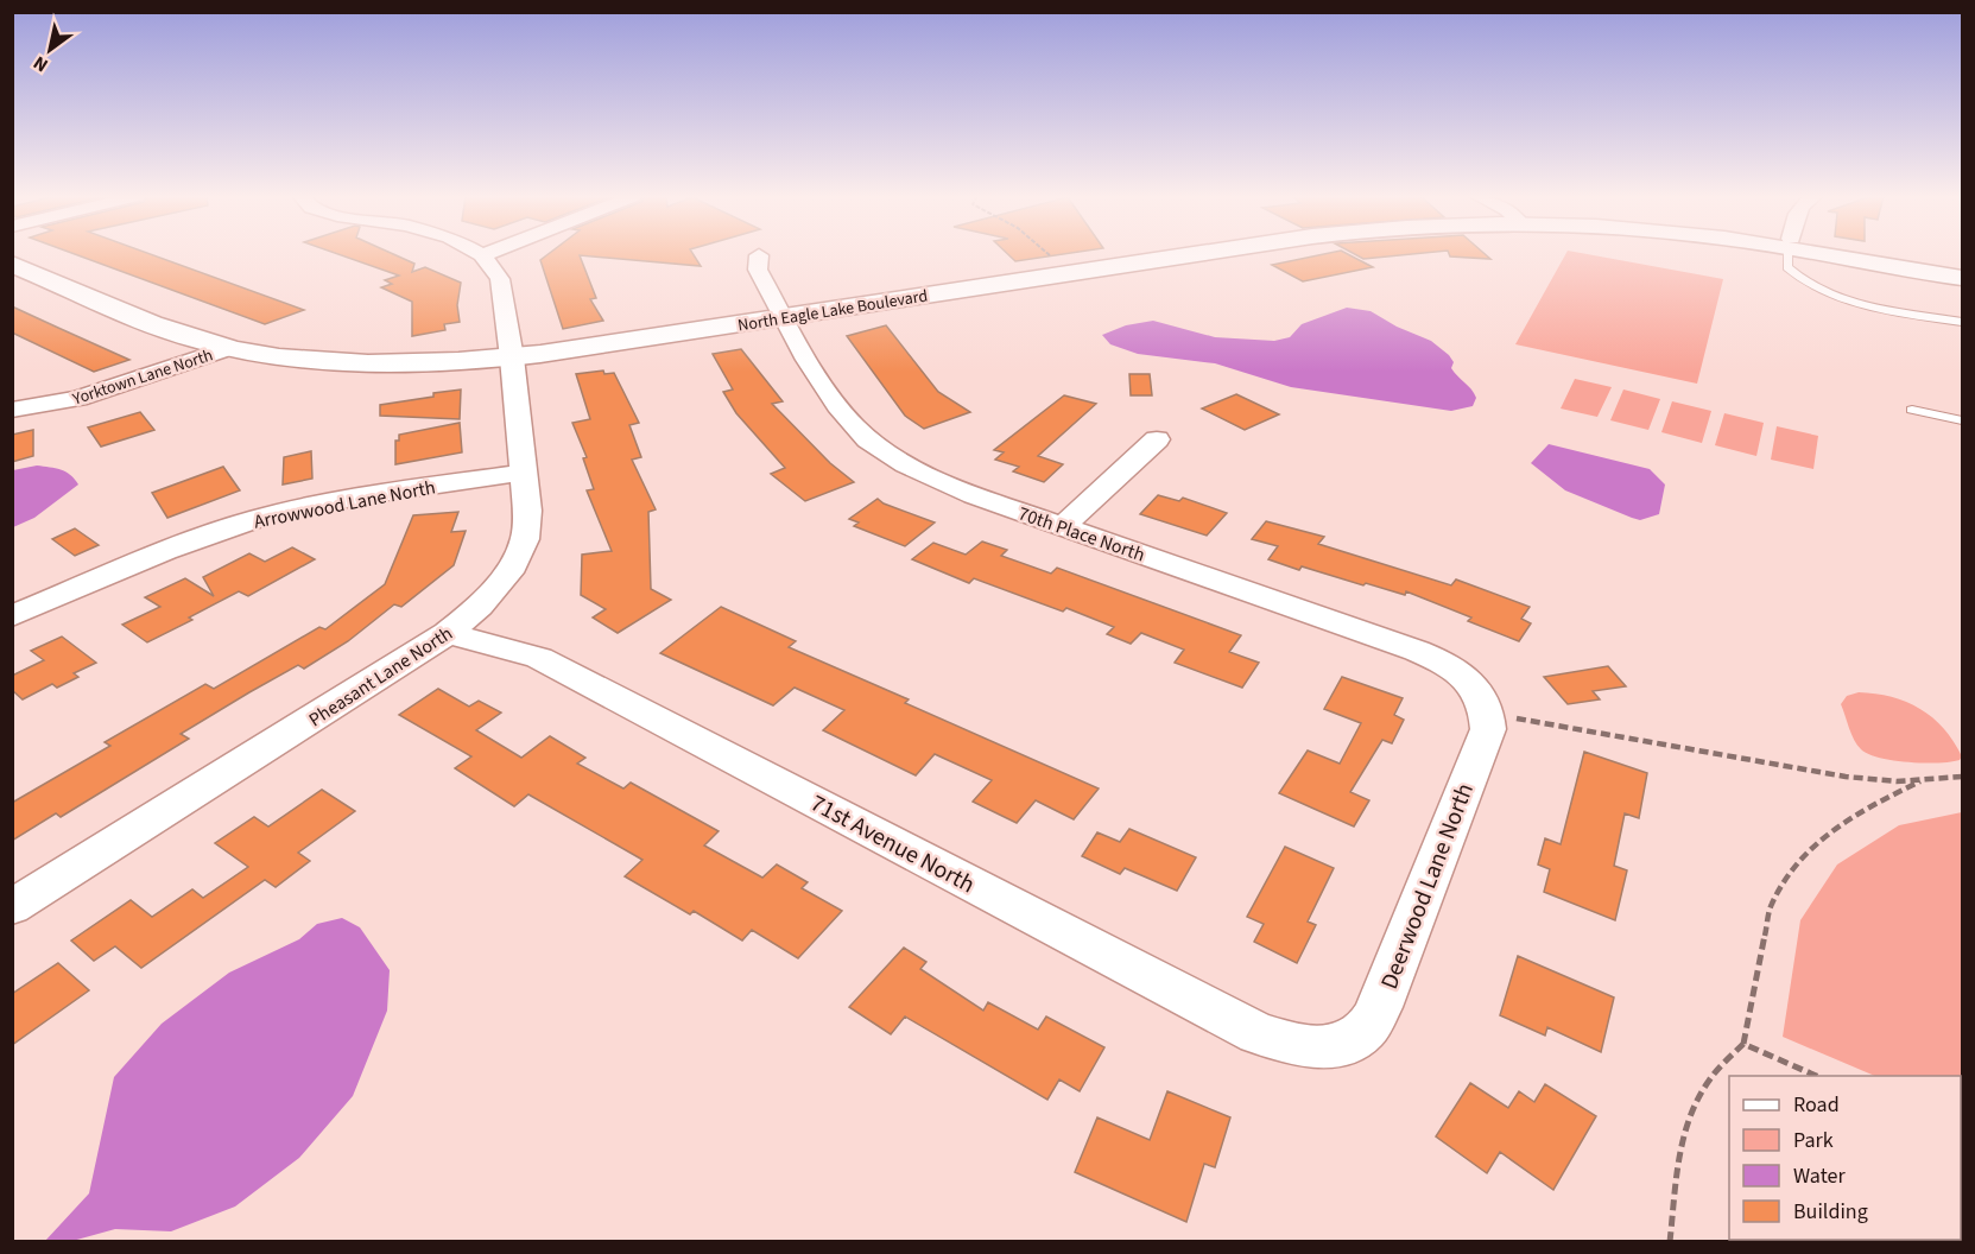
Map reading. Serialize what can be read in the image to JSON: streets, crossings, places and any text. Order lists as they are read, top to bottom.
{
  "streets": {
    "street": [
      "North Eagle Lake Boulevard",
      "Yorktown Lane North",
      "Arrowwood Lane North",
      "70th Place North",
      "Pheasant Lane North",
      "71st Avenue North",
      "Deerwood Lane North"
    ]
  },
  "crossings": [
    ["North Eagle Lake Boulevard", "Yorktown Lane North"],
    ["North Eagle Lake Boulevard", "70th Place North"],
    ["North Eagle Lake Boulevard", "Pheasant Lane North"],
    ["Arrowwood Lane North", "Pheasant Lane North"],
    ["70th Place North", "Deerwood Lane North"],
    ["Pheasant Lane North", "71st Avenue North"],
    ["71st Avenue North", "Deerwood Lane North"]
  ],
  "legend": [
    "Road",
    "Park",
    "Water",
    "Building"
  ],
  "north": "bottom left"
}
